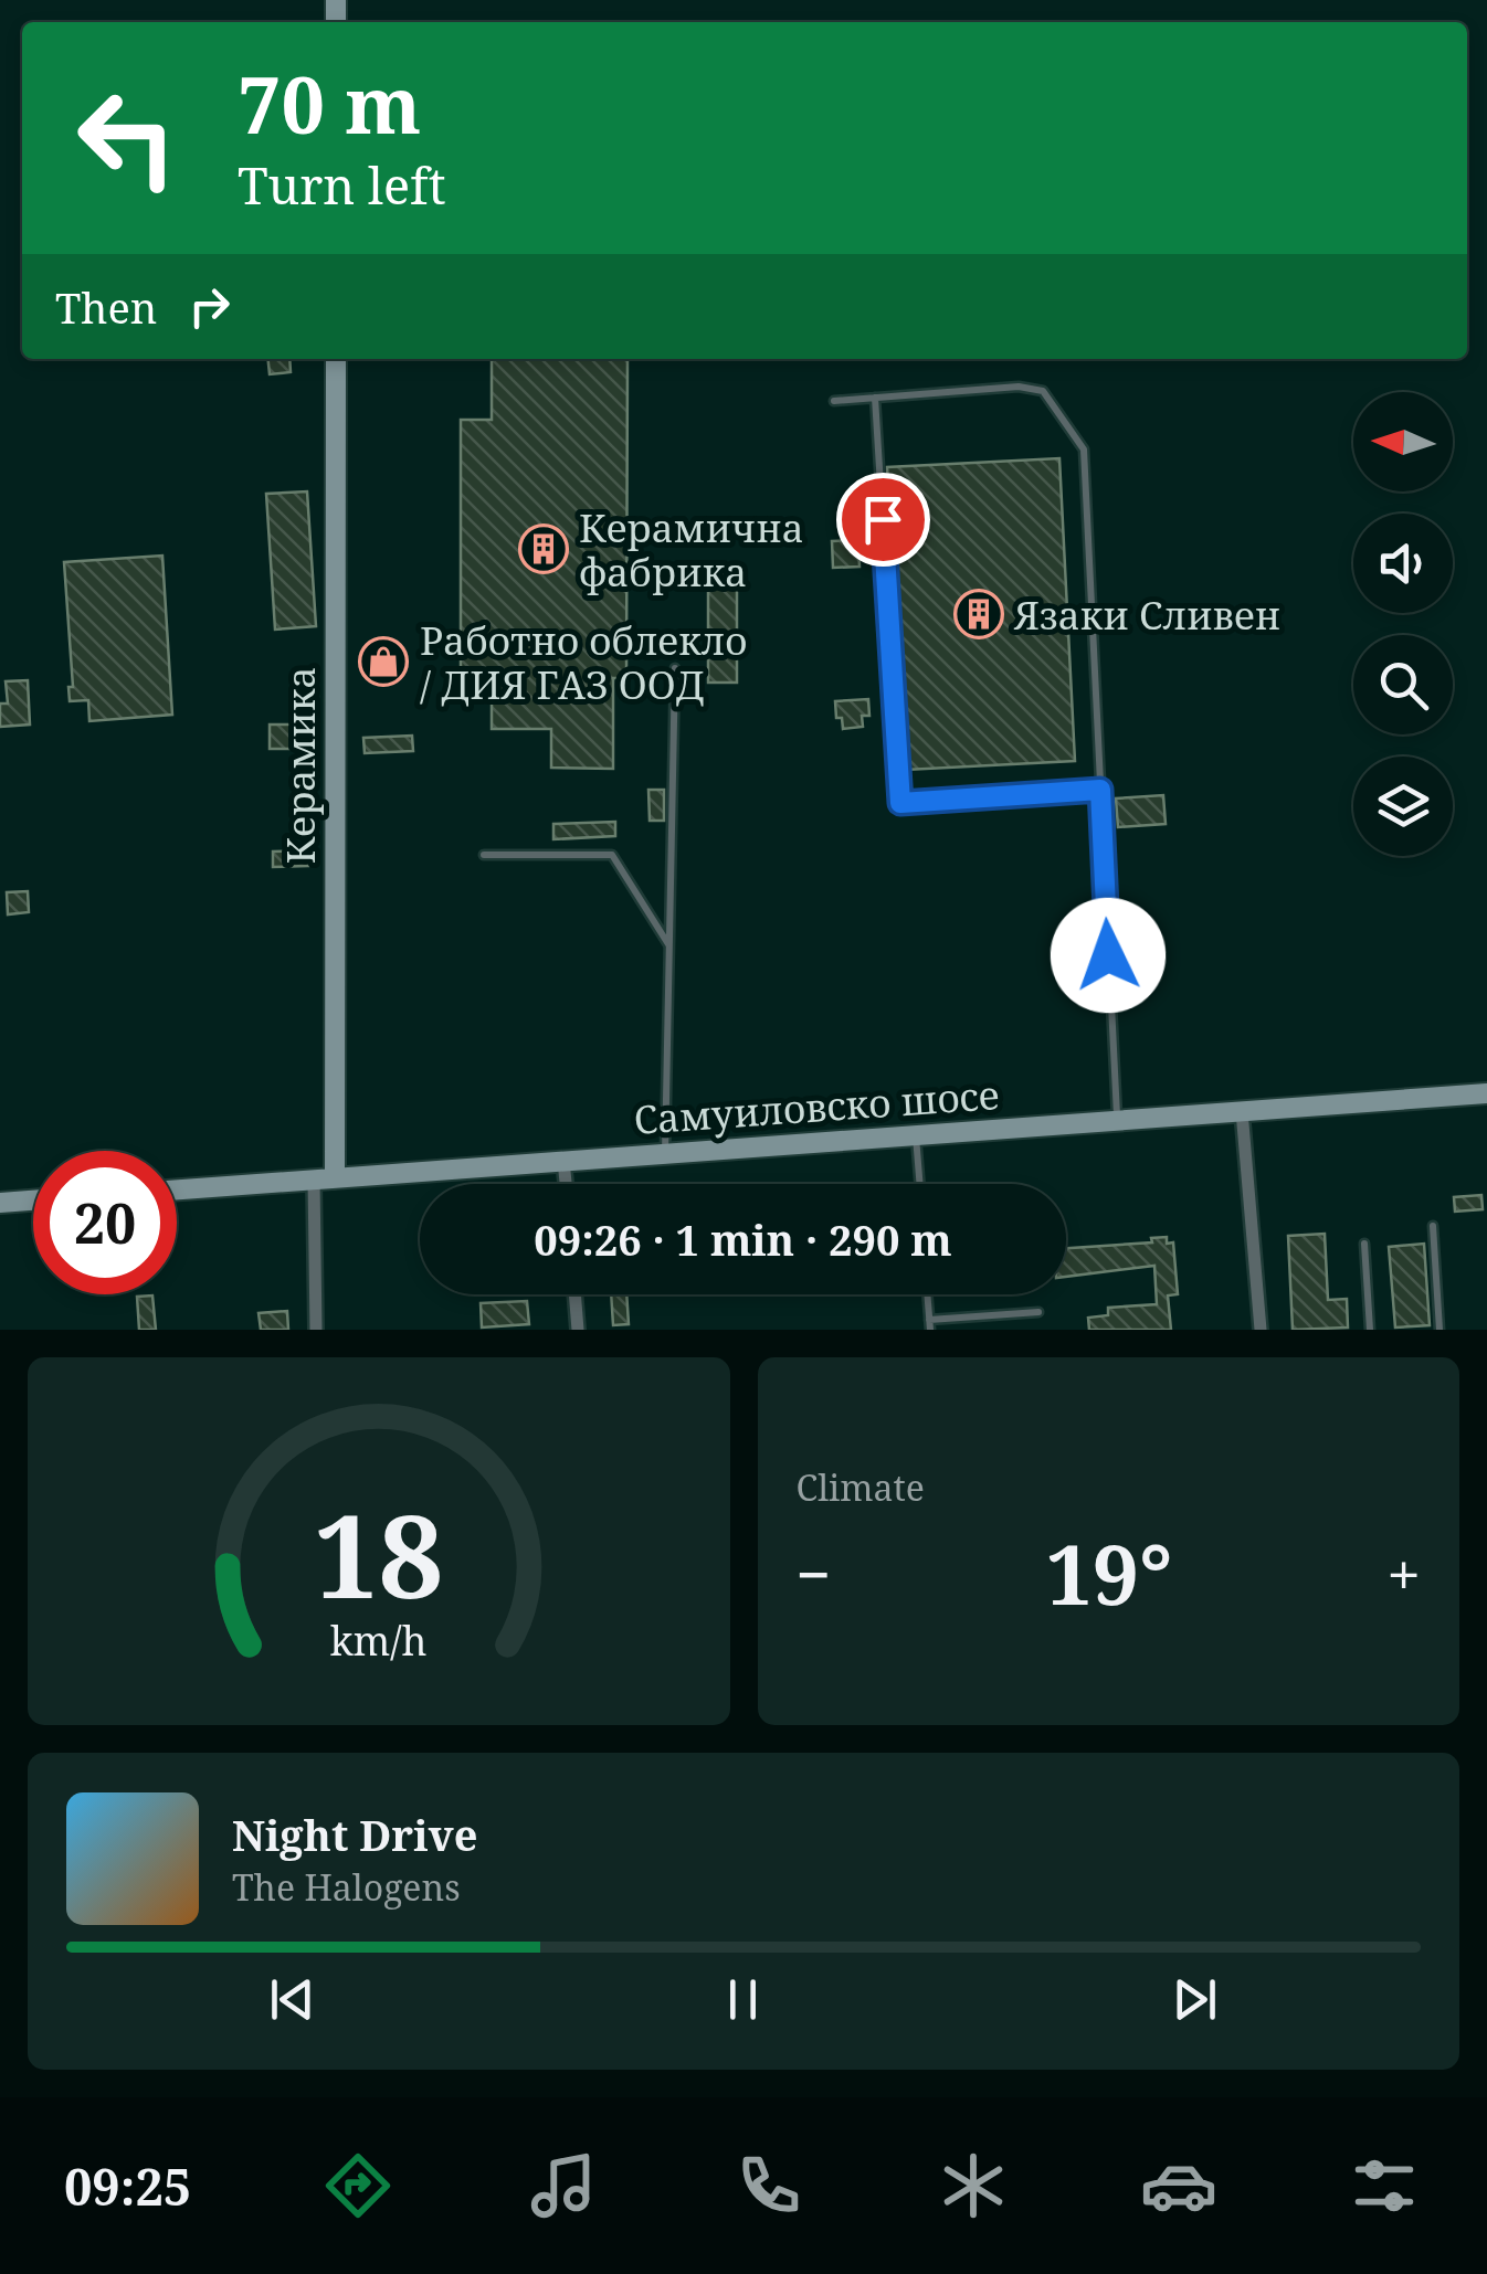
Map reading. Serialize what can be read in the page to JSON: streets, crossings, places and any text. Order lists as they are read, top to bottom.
{
  "streets": {
    "street": ["Керамика", "Самуиловско шосе"]
  },
  "crossings": [
    ["Керамика", "Самуиловско шосе"]
  ],
  "places": {
    "building": ["Керамична фабрика", "Язаки Сливен"],
    "shop": ["Работно облекло / ДИЯ ГАЗ ООД"]
  },
  "north": "left",
  "page": {
    "turn": ["70 m", "Turn left"],
    "then": "Then",
    "limit": "20",
    "trip": "09:26 · 1 min · 290 m",
    "tile": "Climate",
    "heat": ["−", "19°", "+"],
    "song": ["Night Drive", "The Halogens"],
    "tabs": "09:25",
    "gauge": ["18", "km/h"]
  }
}
